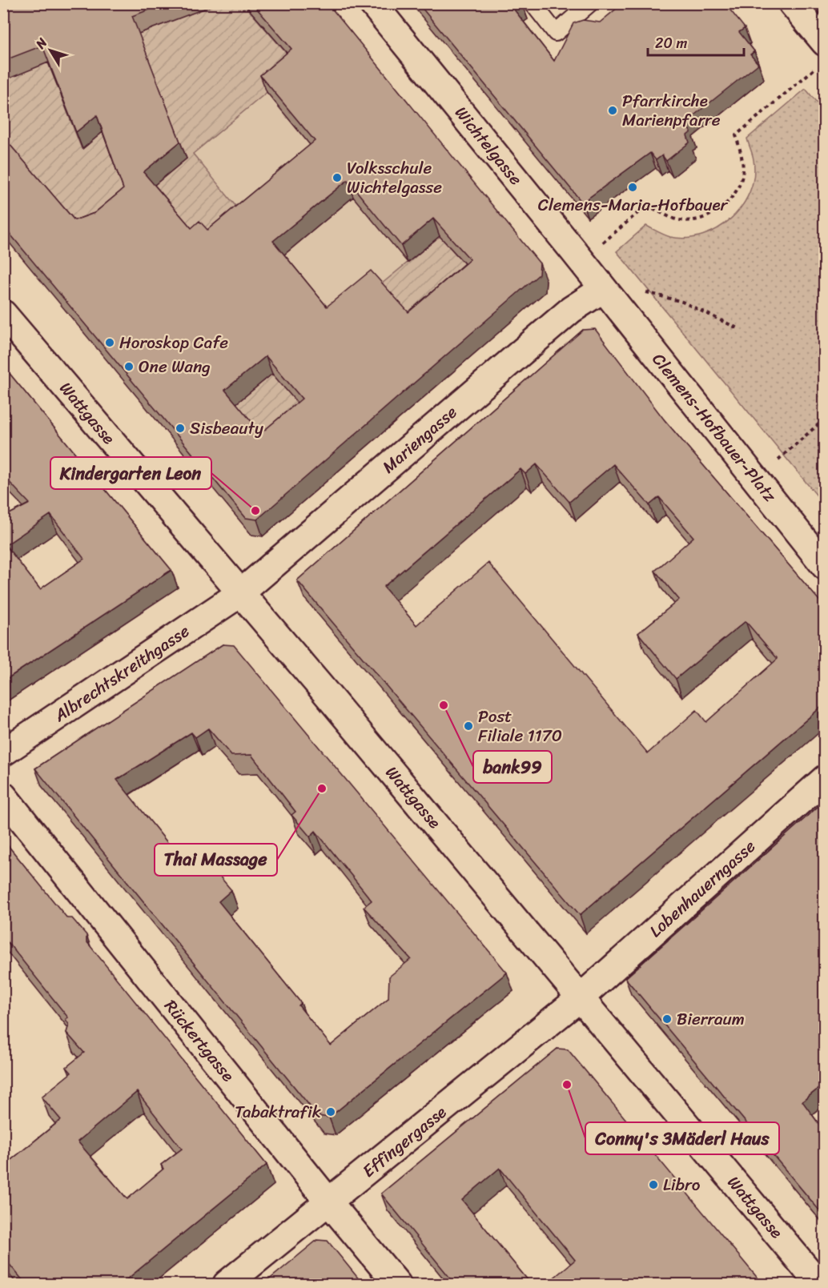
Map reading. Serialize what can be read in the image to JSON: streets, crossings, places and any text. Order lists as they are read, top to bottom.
{
  "streets": {
    "street": [
      "Wichtelgasse",
      "Wattgasse",
      "Clemens-Hofbauer-Platz",
      "Mariengasse",
      "Albrechtskreithgasse",
      "Lobenhauerngasse",
      "Rückertgasse",
      "Effingergasse"
    ]
  },
  "crossings": [
    ["Wichtelgasse", "Clemens-Hofbauer-Platz"],
    ["Wichtelgasse", "Mariengasse"],
    ["Wattgasse", "Mariengasse"],
    ["Wattgasse", "Albrechtskreithgasse"],
    ["Wattgasse", "Lobenhauerngasse"],
    ["Wattgasse", "Effingergasse"],
    ["Clemens-Hofbauer-Platz", "Mariengasse"],
    ["Mariengasse", "Albrechtskreithgasse"],
    ["Lobenhauerngasse", "Effingergasse"],
    ["Rückertgasse", "Effingergasse"]
  ],
  "places": [
    "Pfarrkirche Marienpfarre",
    "Volksschule Wichtelgasse",
    "Clemens-Maria-Hofbauer",
    "Horoskop Cafe",
    "One Wang",
    "Sisbeauty",
    "Kindergarten Leon",
    "bank99",
    "Post Filiale 1170",
    "Thai Massage",
    "Bierraum",
    "Conny's 3Mäderl Haus",
    "Tabaktrafik",
    "Libro"
  ],
  "scale_bar": "20 m",
  "north": "top left"
}
